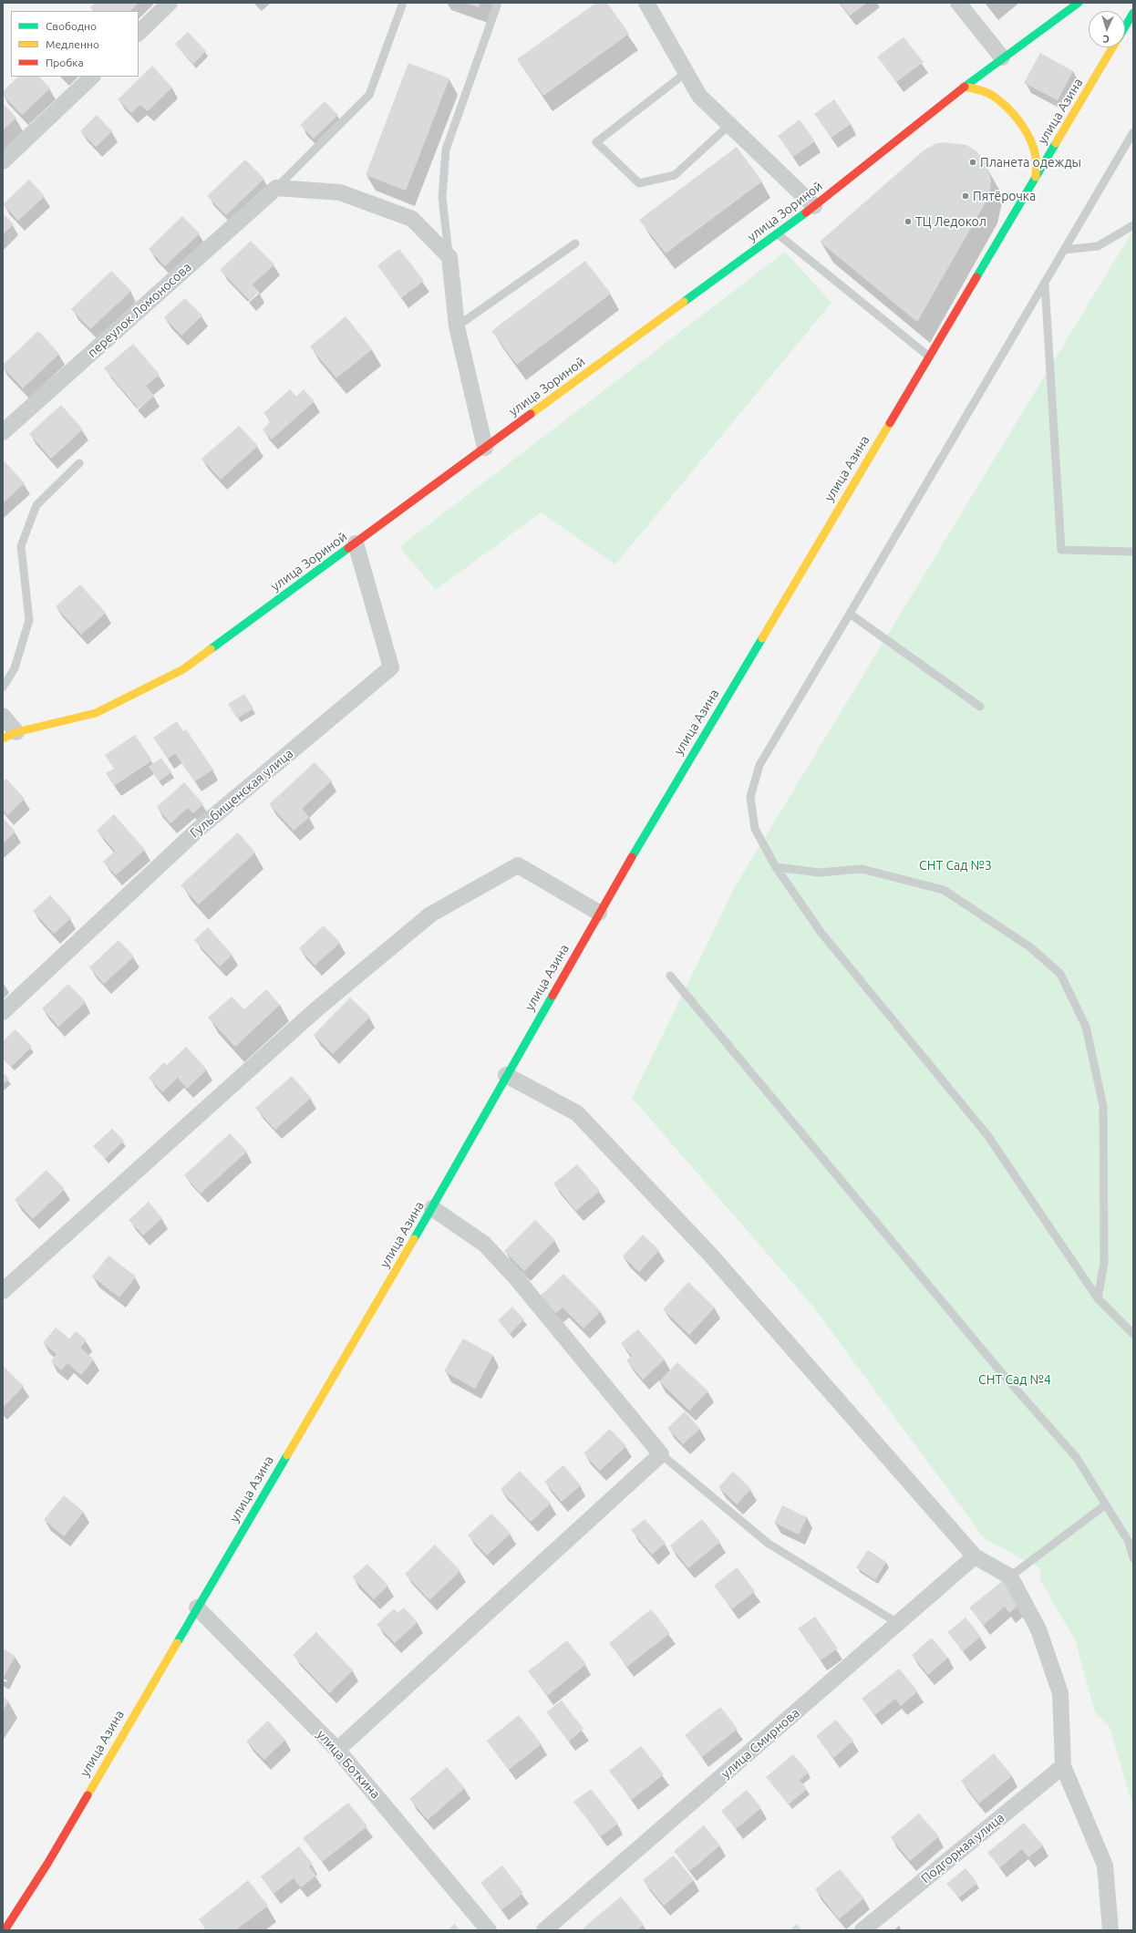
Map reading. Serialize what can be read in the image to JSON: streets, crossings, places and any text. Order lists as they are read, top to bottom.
{
  "streets": {
    "main road": ["улица Азина", "улица Зориной"],
    "street": [
      "переулок Ломоносова",
      "Гульбищенская улица",
      "улица Смирнова",
      "улица Боткина",
      "Подгорная улица"
    ]
  },
  "crossings": [
    ["улица Азина", "улица Боткина"],
    ["улица Зориной", "Гульбищенская улица"]
  ],
  "parks": ["СНТ Сад №3", "СНТ Сад №4"],
  "places": ["Планета одежды", "Пятёрочка", "ТЦ Ледокол"],
  "legend": ["Свободно", "Медленно", "Пробка"],
  "north": "bottom"
}
